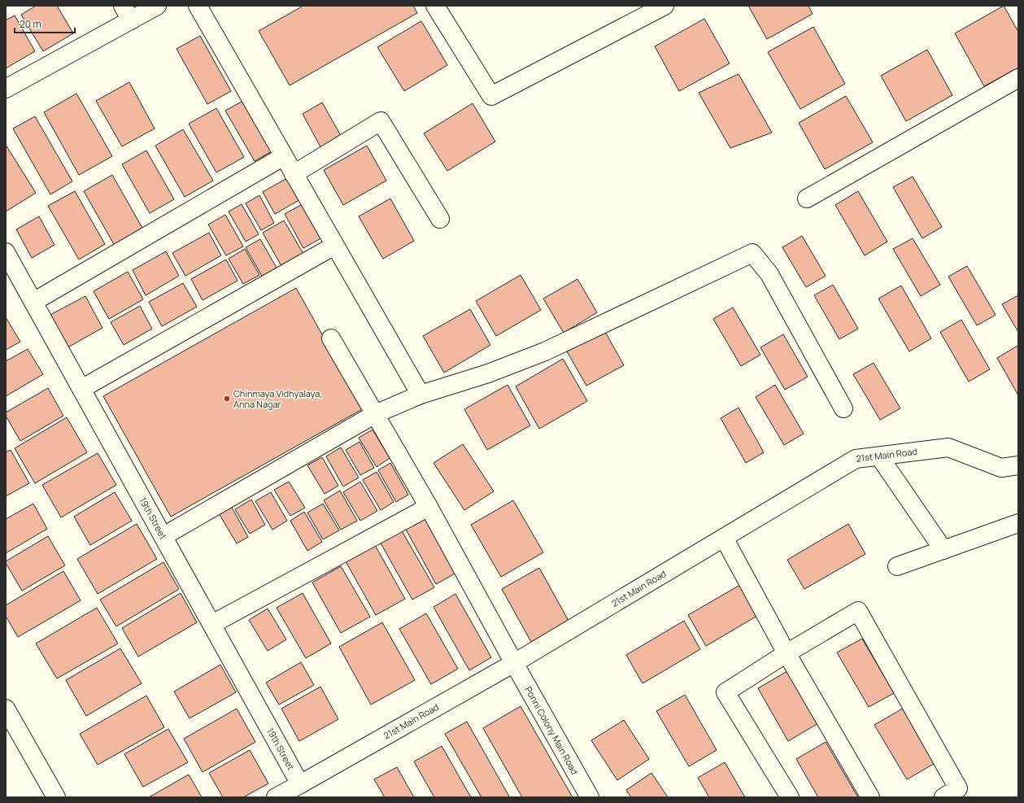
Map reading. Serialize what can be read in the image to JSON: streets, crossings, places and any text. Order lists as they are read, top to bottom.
{
  "streets": {
    "street": ["21st Main Road", "19th Street", "Ponni Colony Main Road"]
  },
  "crossings": [
    ["21st Main Road", "19th Street"],
    ["21st Main Road", "Ponni Colony Main Road"]
  ],
  "places": ["Chinmaya Vidhyalaya, Anna Nagar"],
  "scale_bar": "20 m"
}
